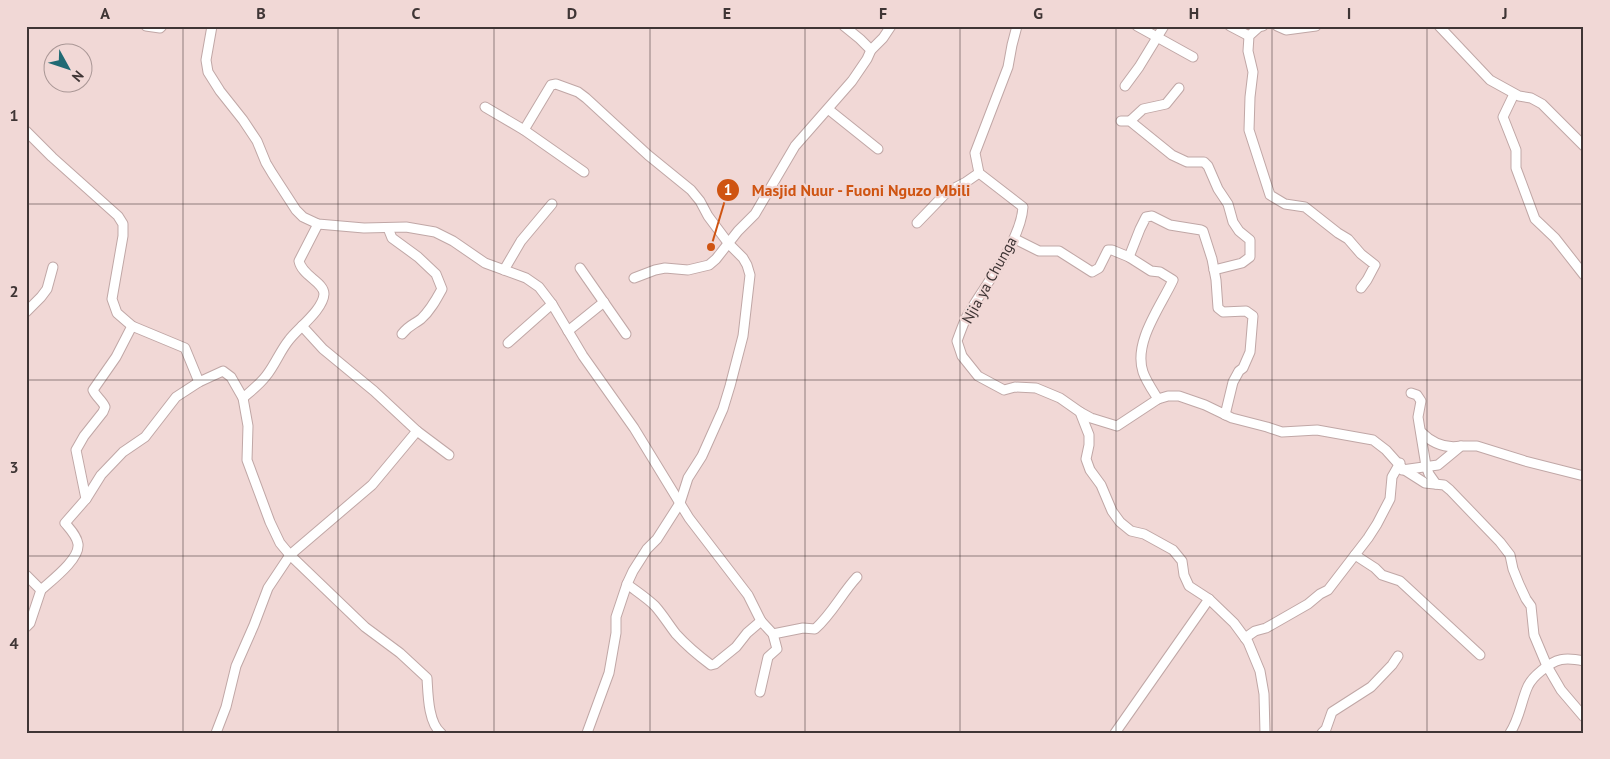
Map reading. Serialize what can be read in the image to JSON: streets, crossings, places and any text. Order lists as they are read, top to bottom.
{
  "streets": {
    "street": ["Njia ya Chunga"]
  },
  "places": ["Masjid Nuur - Fuoni Nguzo Mbili"],
  "north": "bottom right",
  "grid": {
    "columns": [
      "A",
      "B",
      "C",
      "D",
      "E",
      "F",
      "G",
      "H",
      "I",
      "J"
    ],
    "rows": [
      "1",
      "2",
      "3",
      "4"
    ]
  }
}
